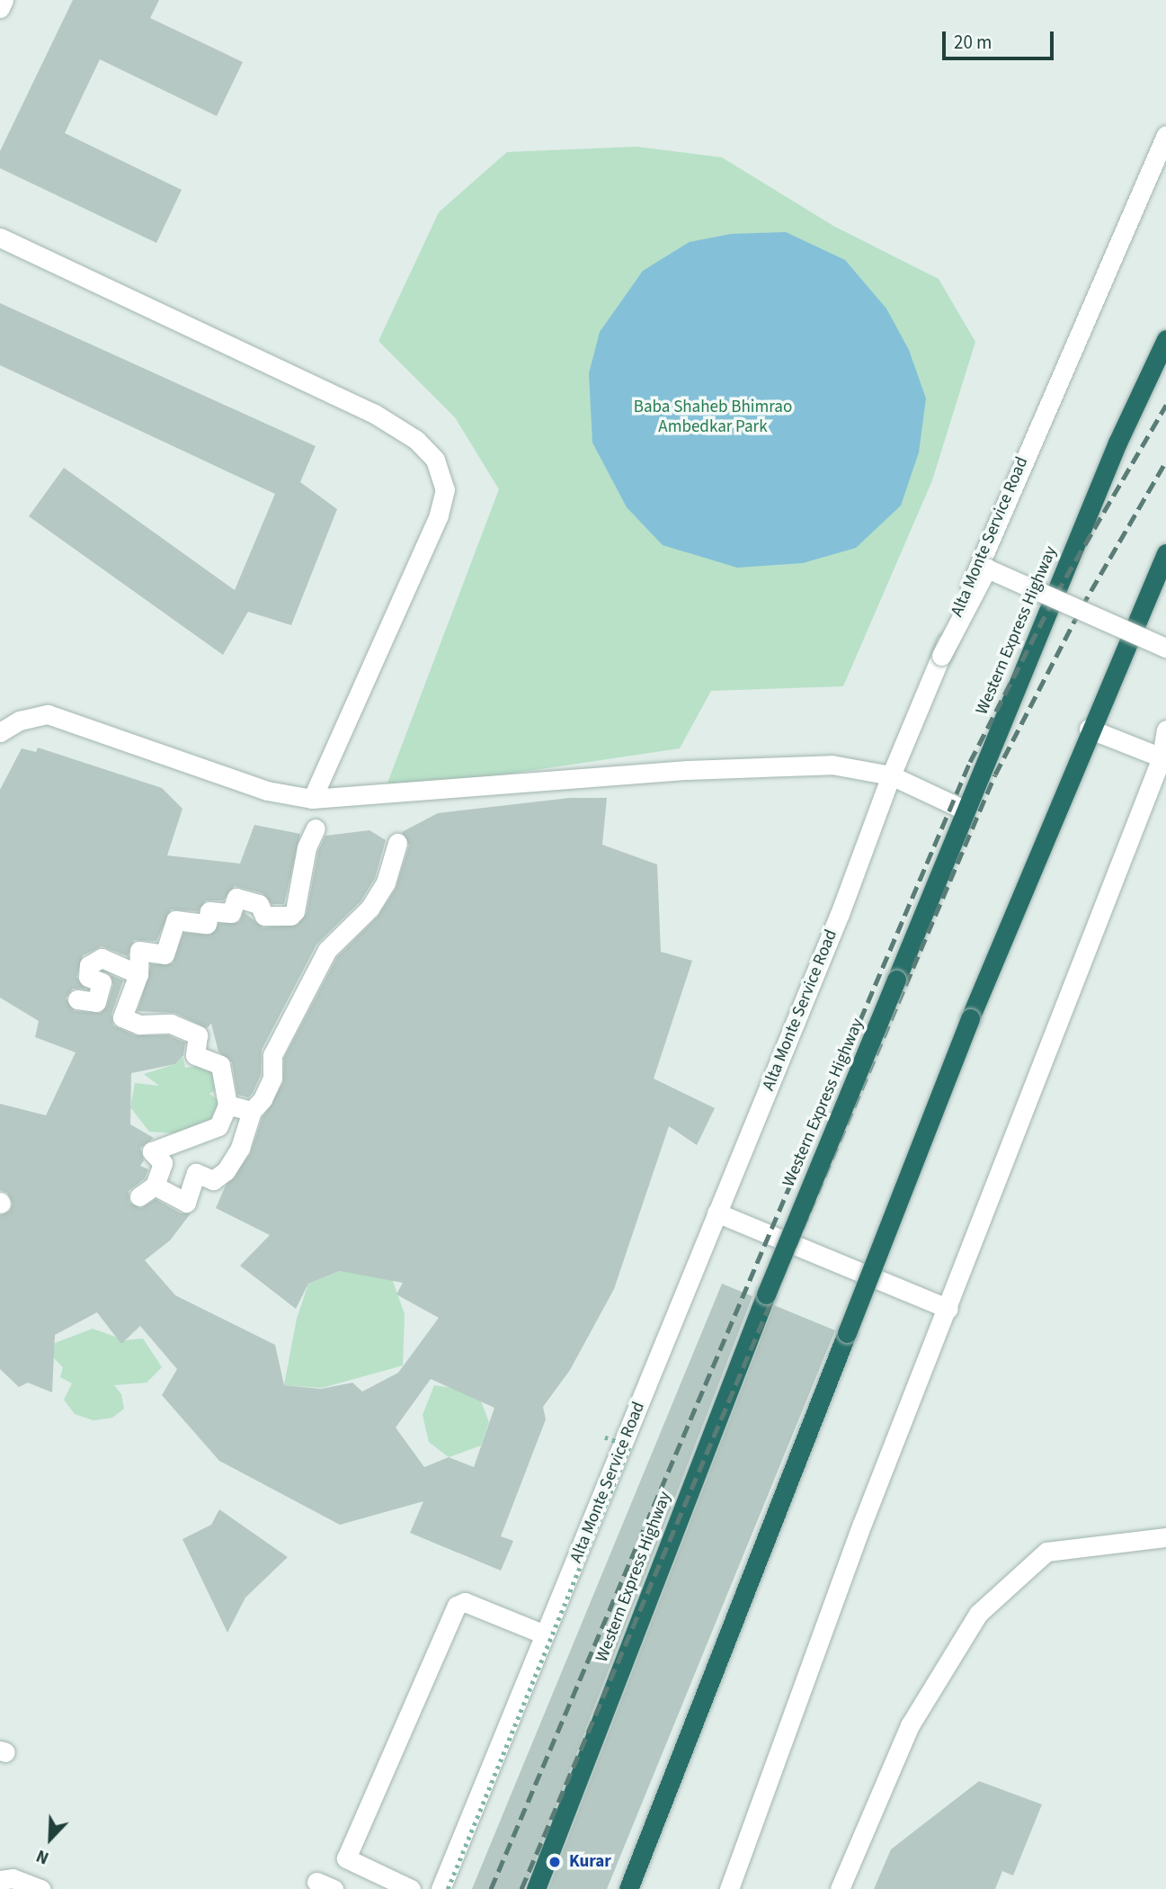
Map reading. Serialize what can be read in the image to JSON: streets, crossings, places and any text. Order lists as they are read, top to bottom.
{
  "streets": {
    "highway": ["Western Express Highway"],
    "street": ["Alta Monte Service Road"]
  },
  "parks": ["Baba Shaheb Bhimrao Ambedkar Park"],
  "places": ["Kurar"],
  "scale_bar": "20 m",
  "north": "bottom left"
}
